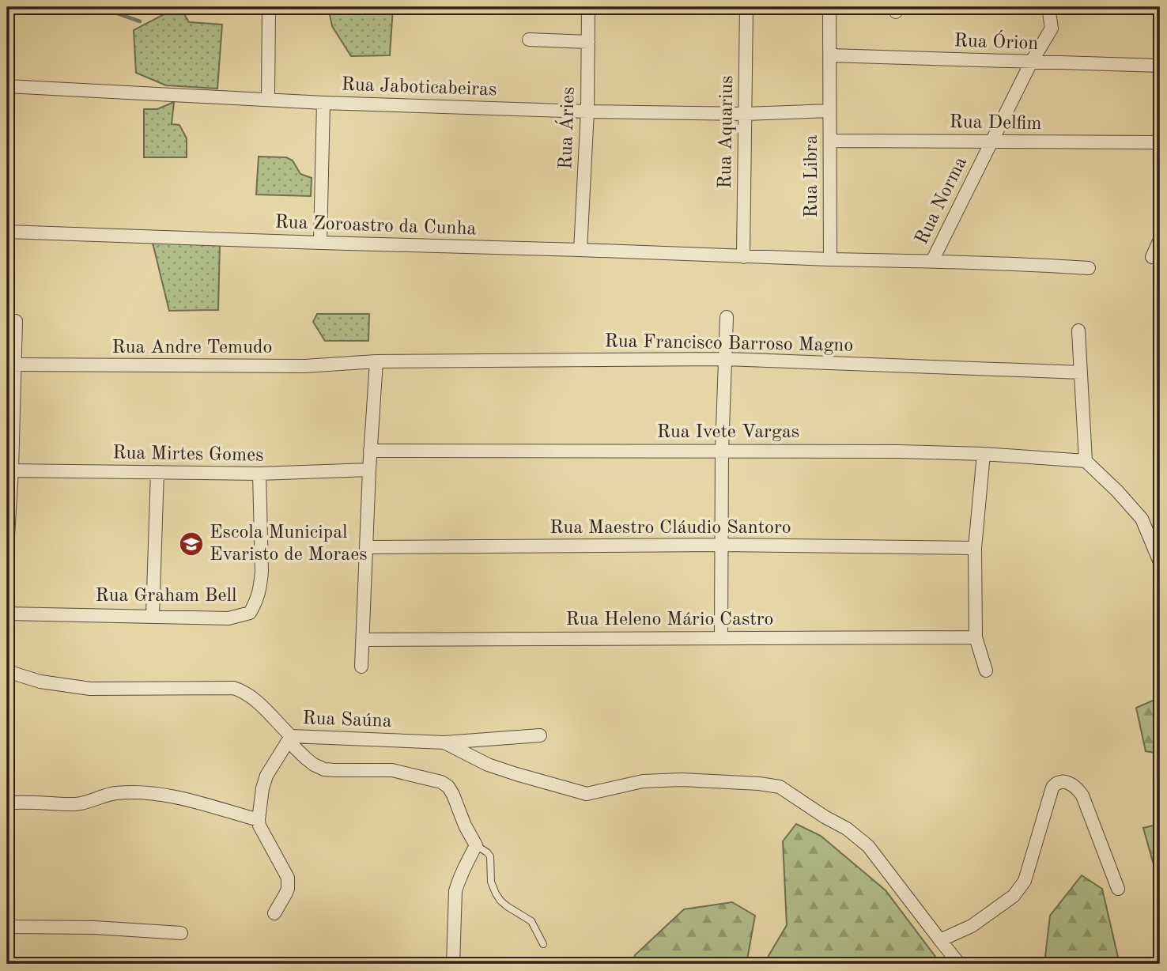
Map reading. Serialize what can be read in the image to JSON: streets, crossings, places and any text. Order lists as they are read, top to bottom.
{
  "streets": {
    "street": [
      "Rua Órion",
      "Rua Jaboticabeiras",
      "Rua Delfim",
      "Rua Áries",
      "Rua Aquarius",
      "Rua Libra",
      "Rua Norma",
      "Rua Zoroastro da Cunha",
      "Rua Francisco Barroso Magno",
      "Rua Andre Temudo",
      "Rua Ivete Vargas",
      "Rua Mirtes Gomes",
      "Rua Maestro Cláudio Santoro",
      "Rua Graham Bell",
      "Rua Heleno Mário Castro",
      "Rua Saúna"
    ]
  },
  "crossings": [
    ["Rua Órion", "Rua Libra"],
    ["Rua Órion", "Rua Norma"],
    ["Rua Jaboticabeiras", "Rua Áries"],
    ["Rua Jaboticabeiras", "Rua Aquarius"],
    ["Rua Jaboticabeiras", "Rua Libra"],
    ["Rua Delfim", "Rua Libra"],
    ["Rua Delfim", "Rua Norma"],
    ["Rua Áries", "Rua Zoroastro da Cunha"],
    ["Rua Aquarius", "Rua Zoroastro da Cunha"],
    ["Rua Francisco Barroso Magno", "Rua Andre Temudo"],
    ["Rua Mirtes Gomes", "Rua Graham Bell"]
  ],
  "places": {
    "school or university": ["Escola Municipal Evaristo de Moraes"]
  }
}
